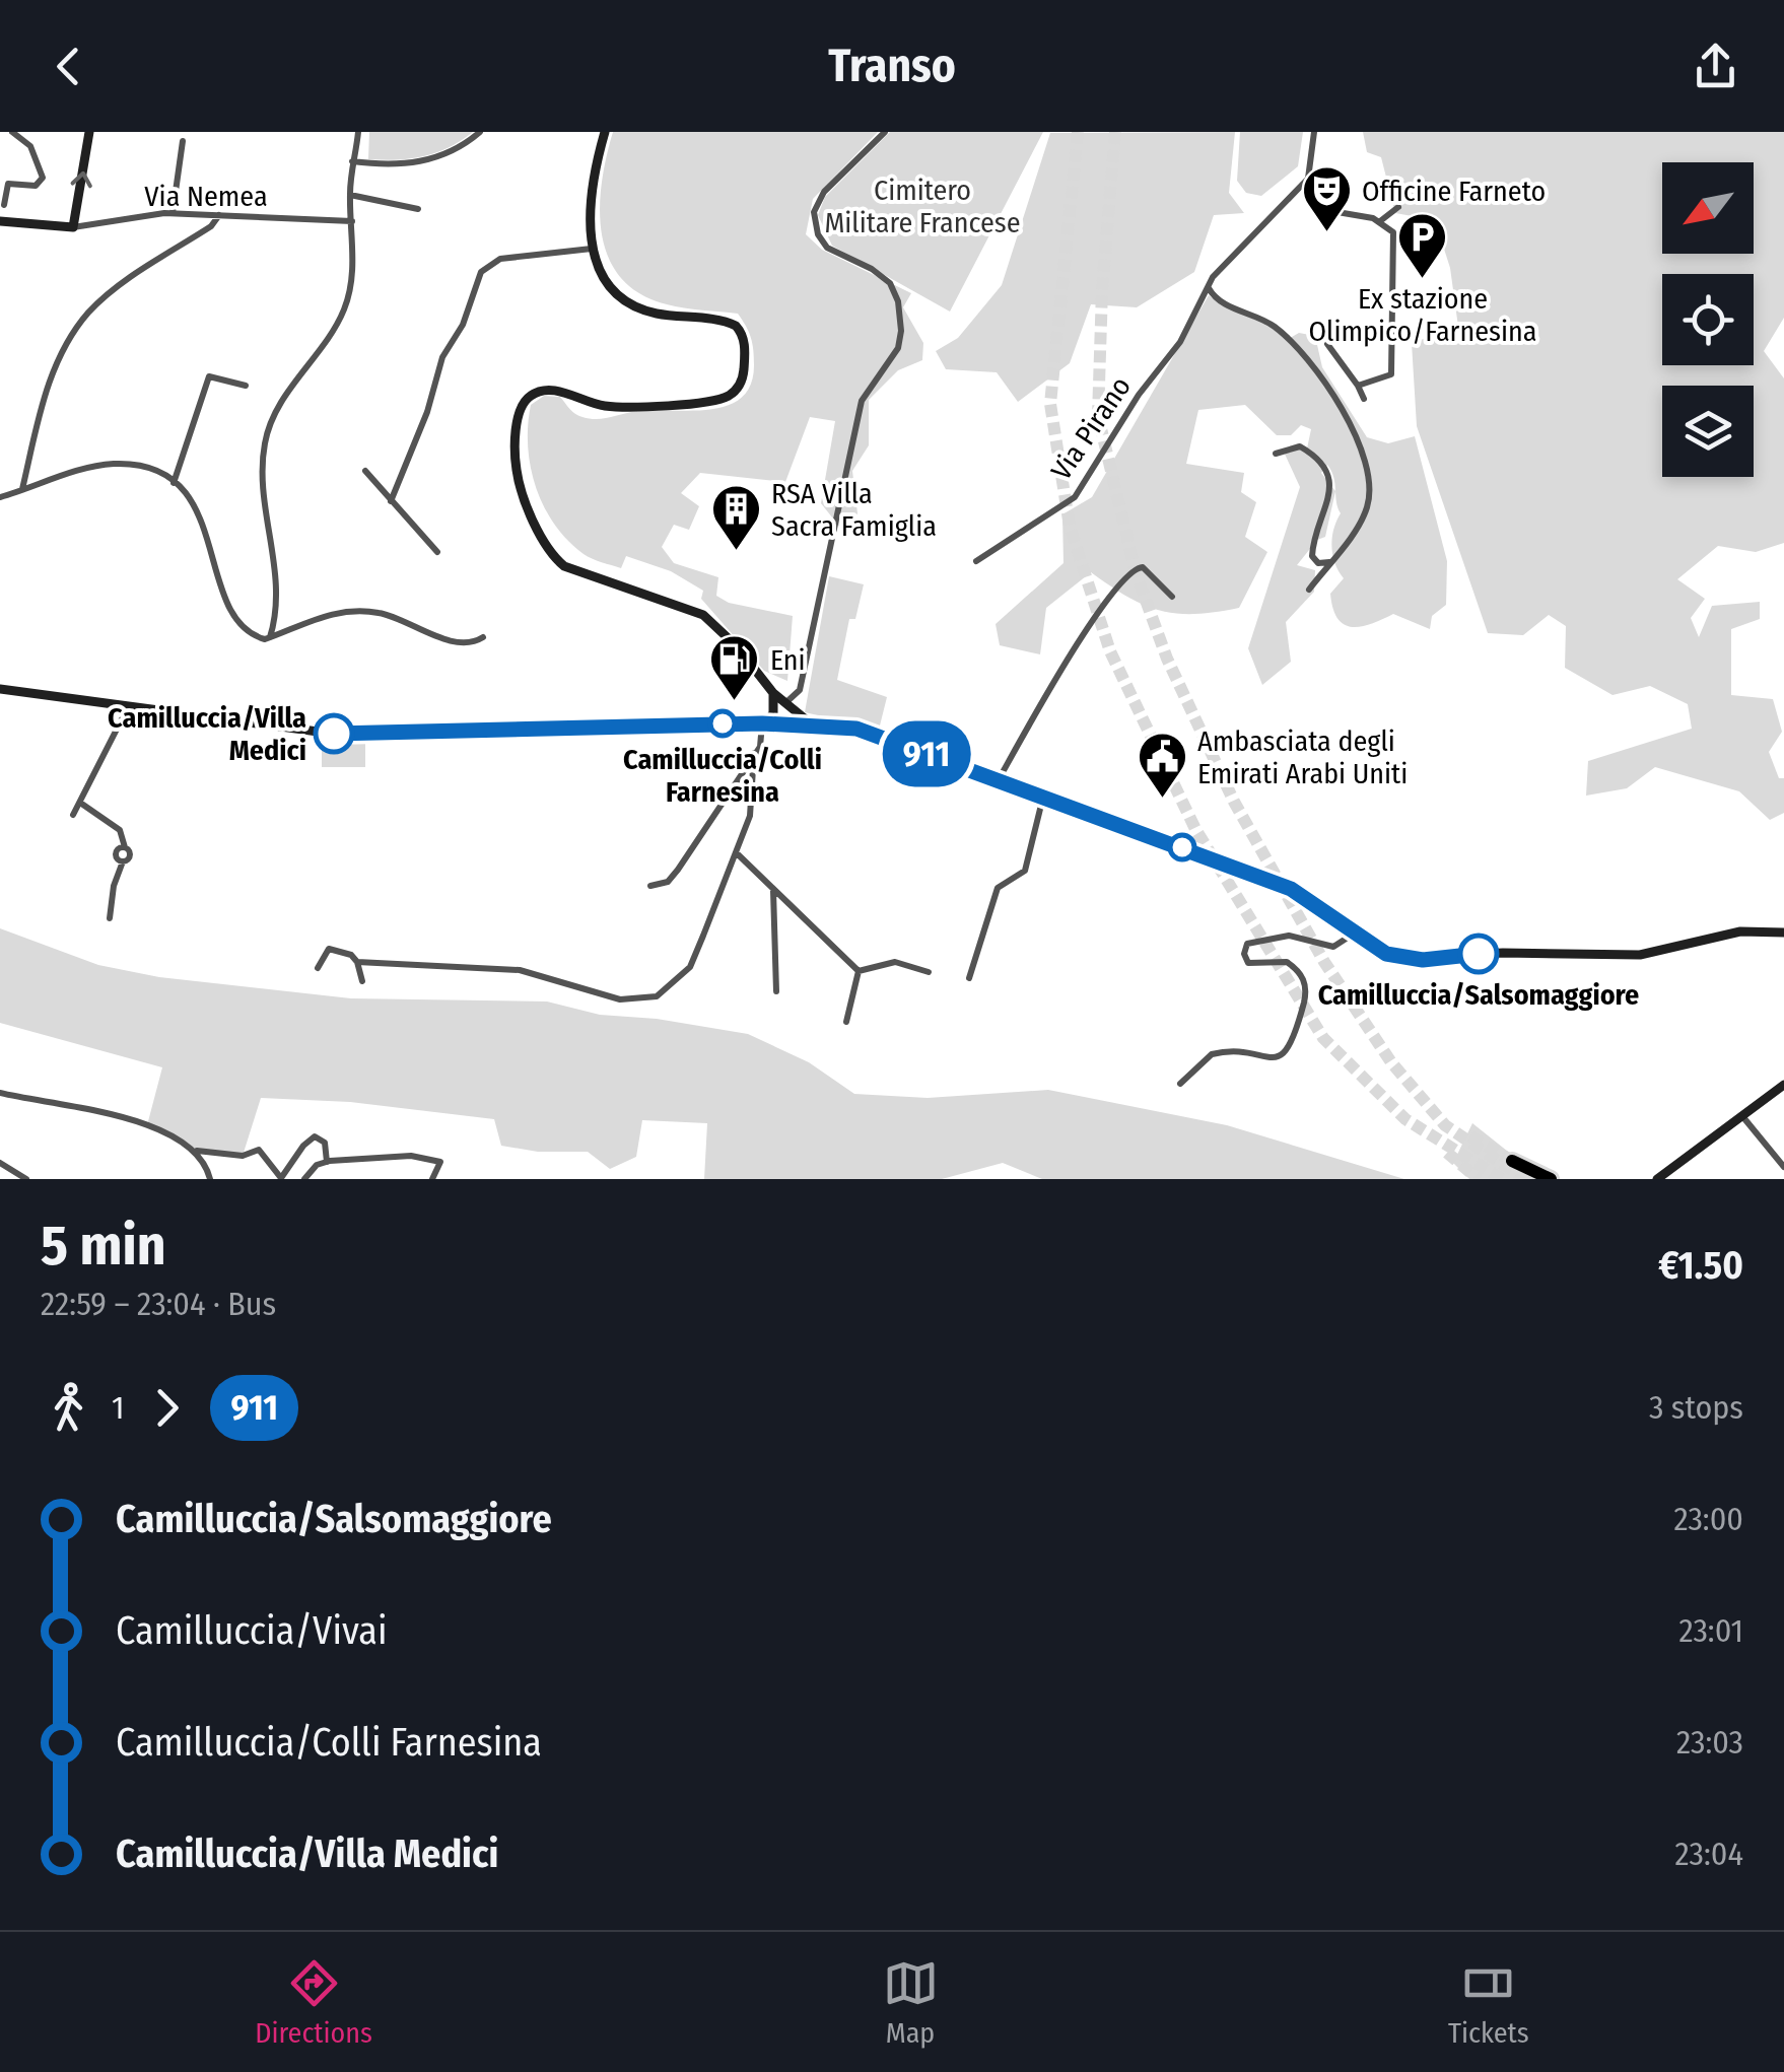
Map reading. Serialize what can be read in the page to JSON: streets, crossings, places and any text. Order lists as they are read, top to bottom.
{
  "streets": {
    "main road": ["Via Nemea"],
    "street": ["Via Pirano"]
  },
  "parks": ["Cimitero Militare Francese"],
  "places": {
    "theatre": ["Officine Farneto"],
    "parking": ["Ex stazione Olimpico/Farnesina"],
    "building": ["RSA Villa Sacra Famiglia"],
    "fuel station": ["Eni"],
    "other": ["Camilluccia/Colli Farnesina", "Camilluccia/Villa Medici", "Camilluccia/Salsomaggiore"],
    "public building": ["Ambasciata degli Emirati Arabi Uniti"]
  },
  "lines": ["bus line 911"],
  "north": "bottom left",
  "page": {
    "header": "Transo",
    "on_map": "911",
    "heading": ["5 min", "22:59 – 23:04 · Bus", "€1.50"],
    "legs": ["1", "911", "3 stops"],
    "list": [
      {
        "name": "Camilluccia/Salsomaggiore",
        "value": "23:00"
      },
      {
        "name": "Camilluccia/Vivai",
        "value": "23:01"
      },
      {
        "name": "Camilluccia/Colli Farnesina",
        "value": "23:03"
      },
      {
        "name": "Camilluccia/Villa Medici",
        "value": "23:04"
      }
    ],
    "tabs": ["Directions", "Map", "Tickets"]
  }
}
